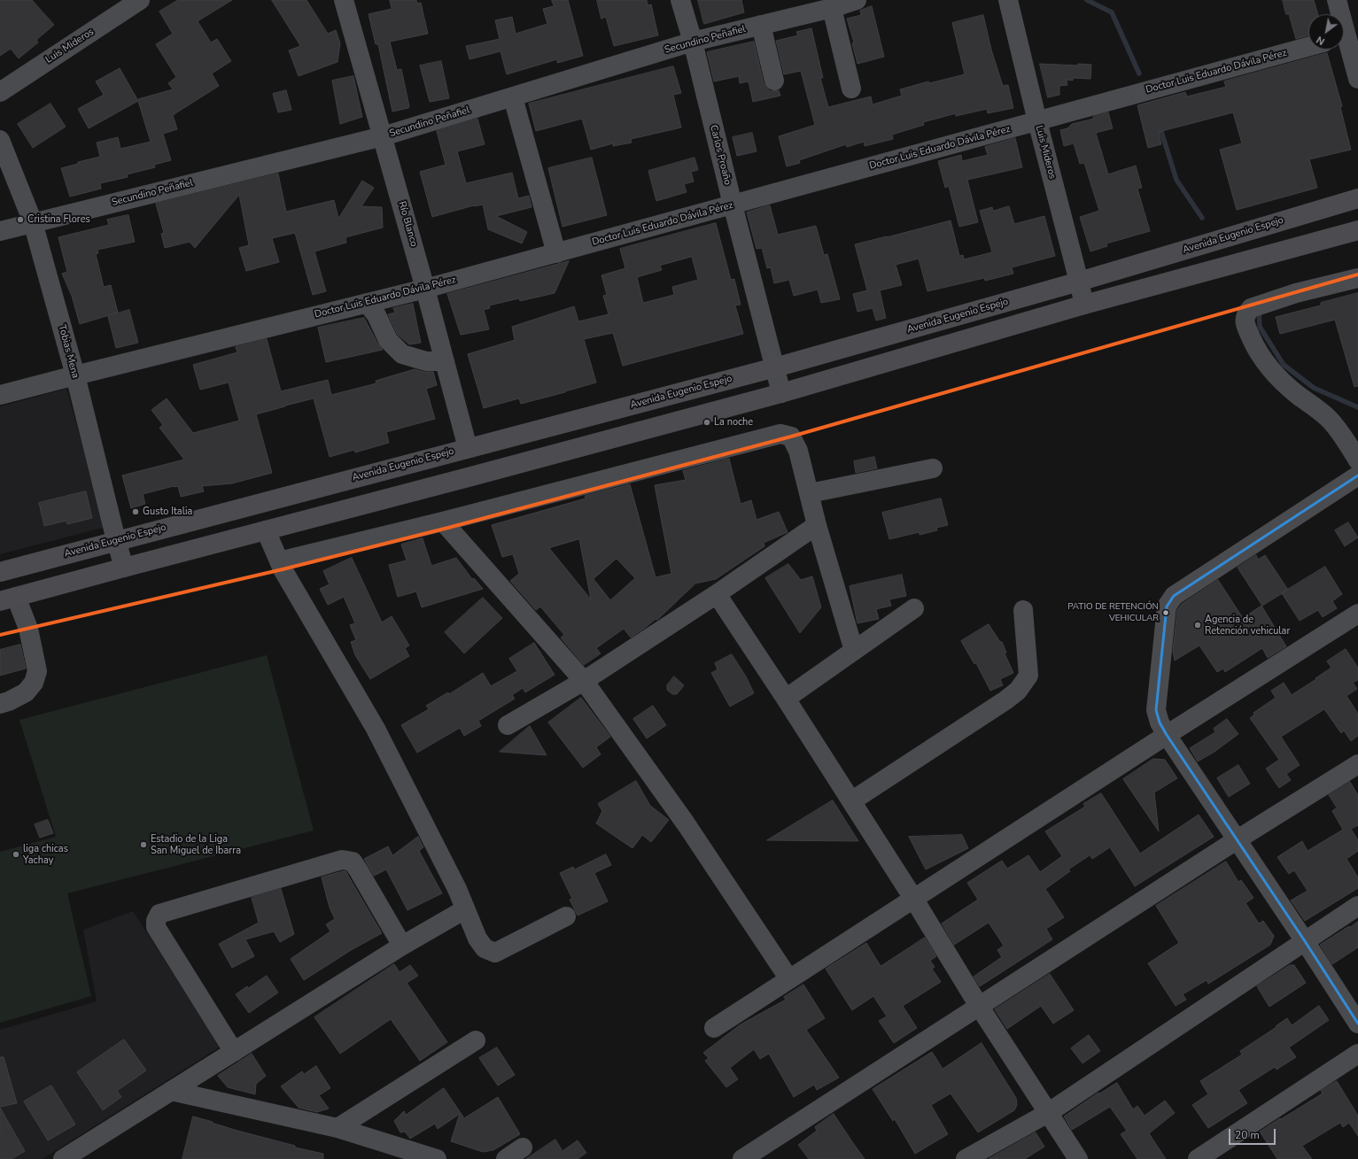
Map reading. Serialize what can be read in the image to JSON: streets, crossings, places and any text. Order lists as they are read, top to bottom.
{
  "streets": {
    "main road": ["Avenida Eugenio Espejo"],
    "street": [
      "Secundino Peñafiel",
      "Luis Mideros",
      "Doctor Luis Eduardo Dávila Pérez",
      "Carlos Proaño",
      "Río Blanco",
      "Tobias Mena"
    ]
  },
  "crossings": [
    ["Secundino Peñafiel", "Carlos Proaño"],
    ["Secundino Peñafiel", "Río Blanco"],
    ["Secundino Peñafiel", "Tobias Mena"],
    ["Luis Mideros", "Doctor Luis Eduardo Dávila Pérez"],
    ["Luis Mideros", "Avenida Eugenio Espejo"],
    ["Doctor Luis Eduardo Dávila Pérez", "Carlos Proaño"],
    ["Doctor Luis Eduardo Dávila Pérez", "Río Blanco"],
    ["Doctor Luis Eduardo Dávila Pérez", "Tobias Mena"],
    ["Carlos Proaño", "Avenida Eugenio Espejo"],
    ["Río Blanco", "Avenida Eugenio Espejo"],
    ["Avenida Eugenio Espejo", "Tobias Mena"]
  ],
  "places": [
    "Cristina Flores",
    "La noche",
    "Gusto Italia",
    "PATIO DE RETENCIÓN VEHICULAR",
    "Agencia de Retención vehicular",
    "Estadio de la Liga San Miguel de Ibarra",
    "liga chicas Yachay"
  ],
  "scale_bar": "20 m",
  "north": "bottom left"
}
